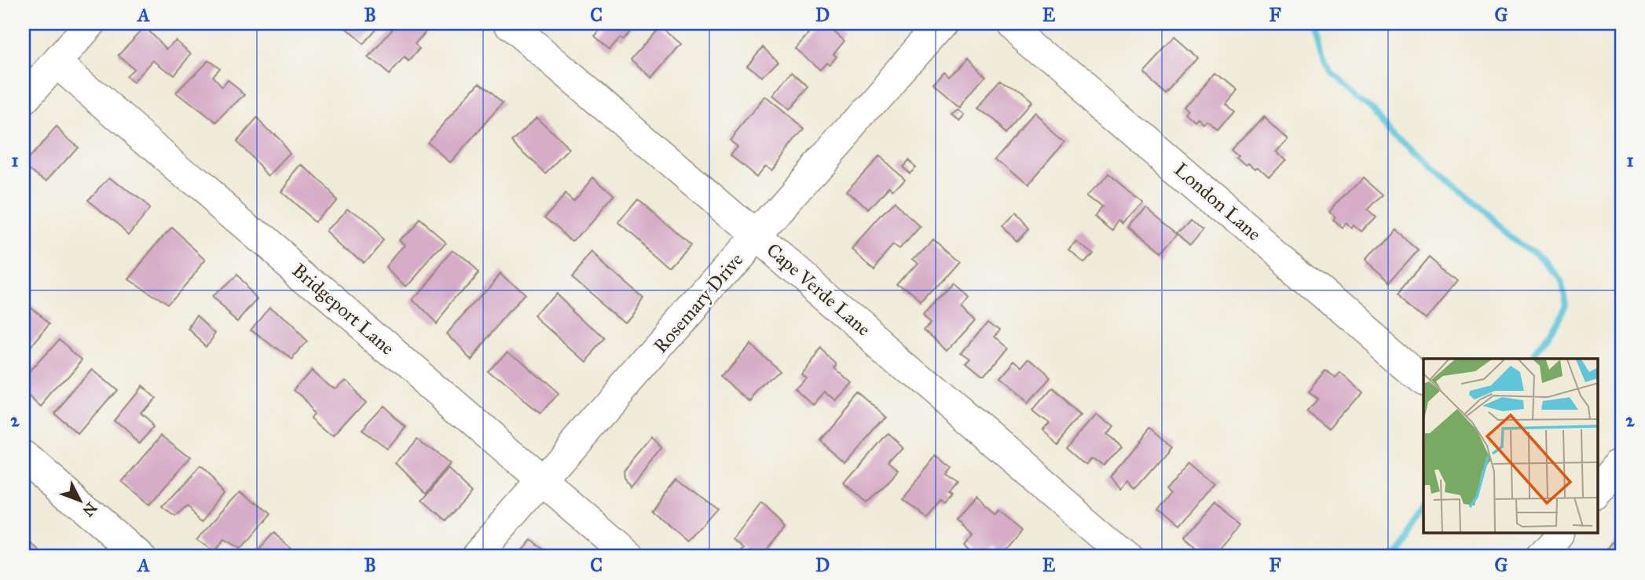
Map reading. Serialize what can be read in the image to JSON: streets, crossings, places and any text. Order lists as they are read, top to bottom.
{
  "streets": {
    "street": [
      "London Lane",
      "Cape Verde Lane",
      "Rosemary Drive",
      "Bridgeport Lane"
    ]
  },
  "crossings": [
    ["Cape Verde Lane", "Rosemary Drive"],
    ["Rosemary Drive", "Bridgeport Lane"]
  ],
  "north": "bottom right",
  "grid": {
    "columns": [
      "A",
      "B",
      "C",
      "D",
      "E",
      "F",
      "G"
    ],
    "rows": ["1", "2"]
  }
}
